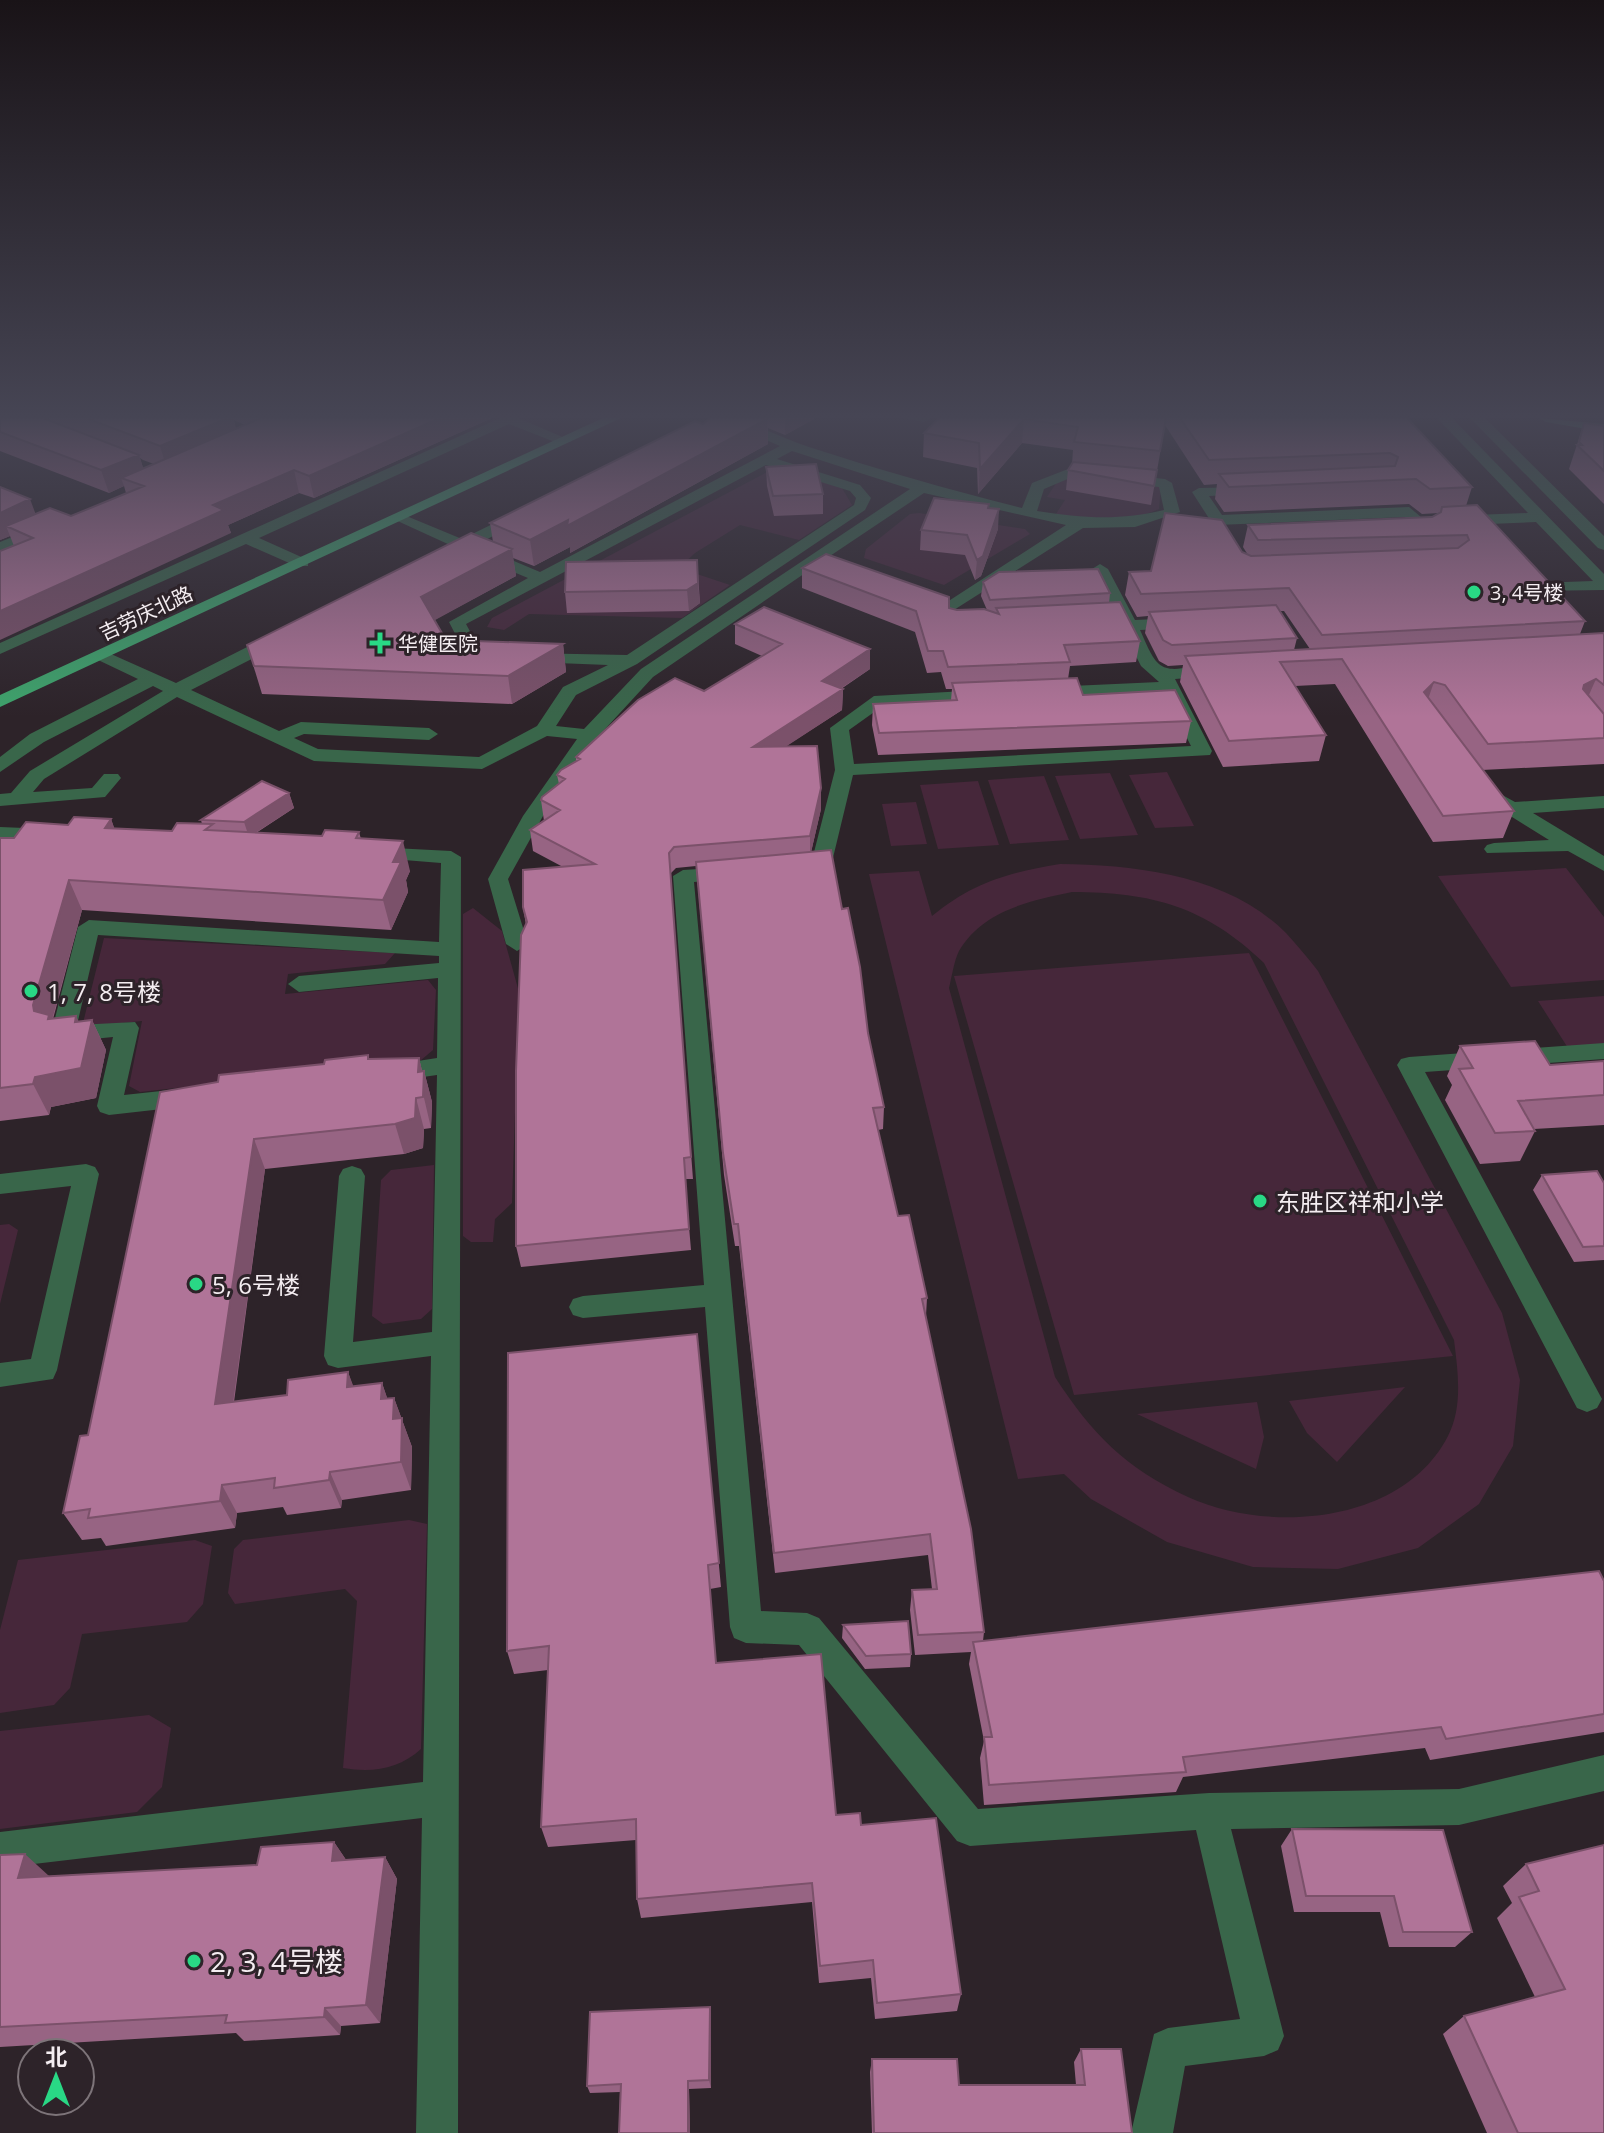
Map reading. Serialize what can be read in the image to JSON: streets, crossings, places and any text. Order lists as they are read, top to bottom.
{
  "streets": {
    "main road": ["吉劳庆北路"]
  },
  "places": {
    "other": [
      "3, 4号楼",
      "1, 7, 8号楼",
      "东胜区祥和小学",
      "5, 6号楼",
      "2, 3, 4号楼"
    ],
    "health": ["华健医院"]
  },
  "north": "top"
}
